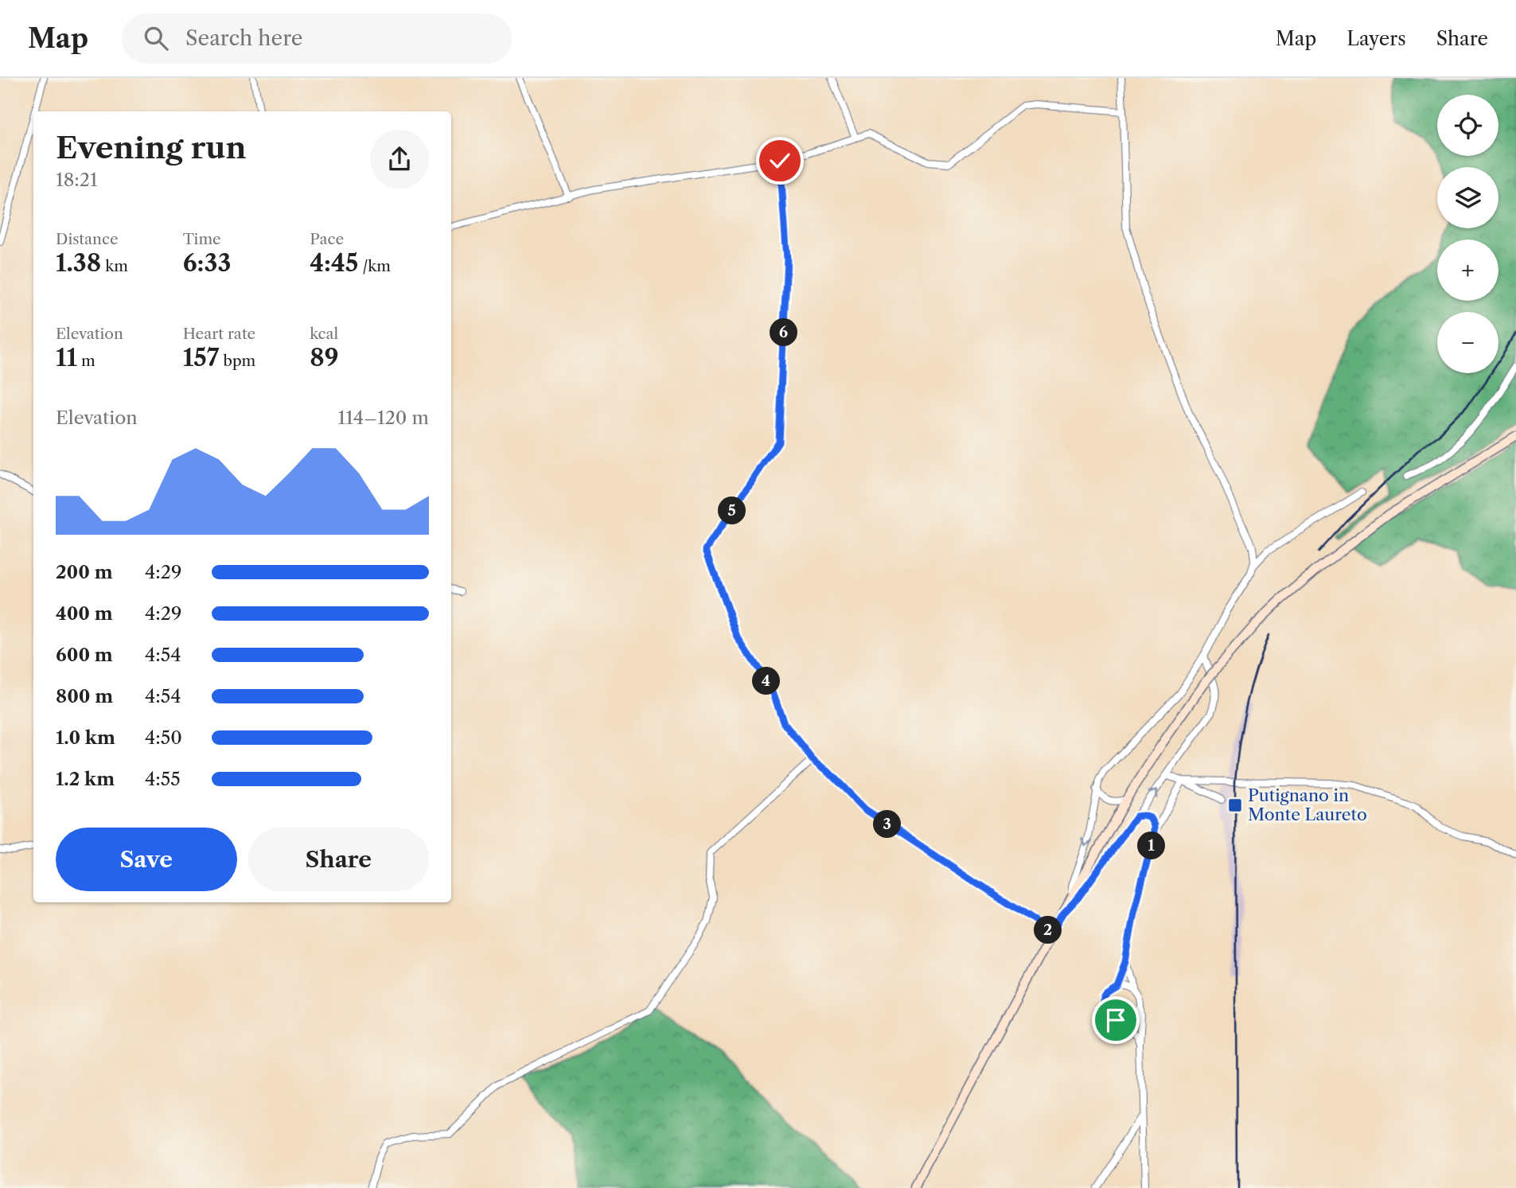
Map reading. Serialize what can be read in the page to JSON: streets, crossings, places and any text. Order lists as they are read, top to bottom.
{
  "places": {
    "transit": ["Putignano in Monte Laureto"]
  },
  "page": {
    "header": "Map",
    "search": "Search here",
    "nav": ["Map", "Layers", "Share"],
    "map_buttons": ["+", "−"],
    "heading": ["Evening run", "18:21"],
    "stats": [
      ["Distance", "1.38 km"],
      ["Time", "6:33"],
      ["Pace", "4:45 /km"],
      ["Elevation", "11 m"],
      ["Heart rate", "157 bpm"],
      ["kcal", "89"]
    ],
    "pins": [
      "6",
      "5",
      "4",
      "3",
      "1",
      "2"
    ],
    "chart": ["Elevation", "114–120 m"],
    "list": [
      {
        "name": "200 m",
        "note": "4:29"
      },
      {
        "name": "400 m",
        "note": "4:29"
      },
      {
        "name": "600 m",
        "note": "4:54"
      },
      {
        "name": "800 m",
        "note": "4:54"
      },
      {
        "name": "1.0 km",
        "note": "4:50"
      },
      {
        "name": "1.2 km",
        "note": "4:55"
      }
    ],
    "buttons": ["Save", "Share"]
  }
}
